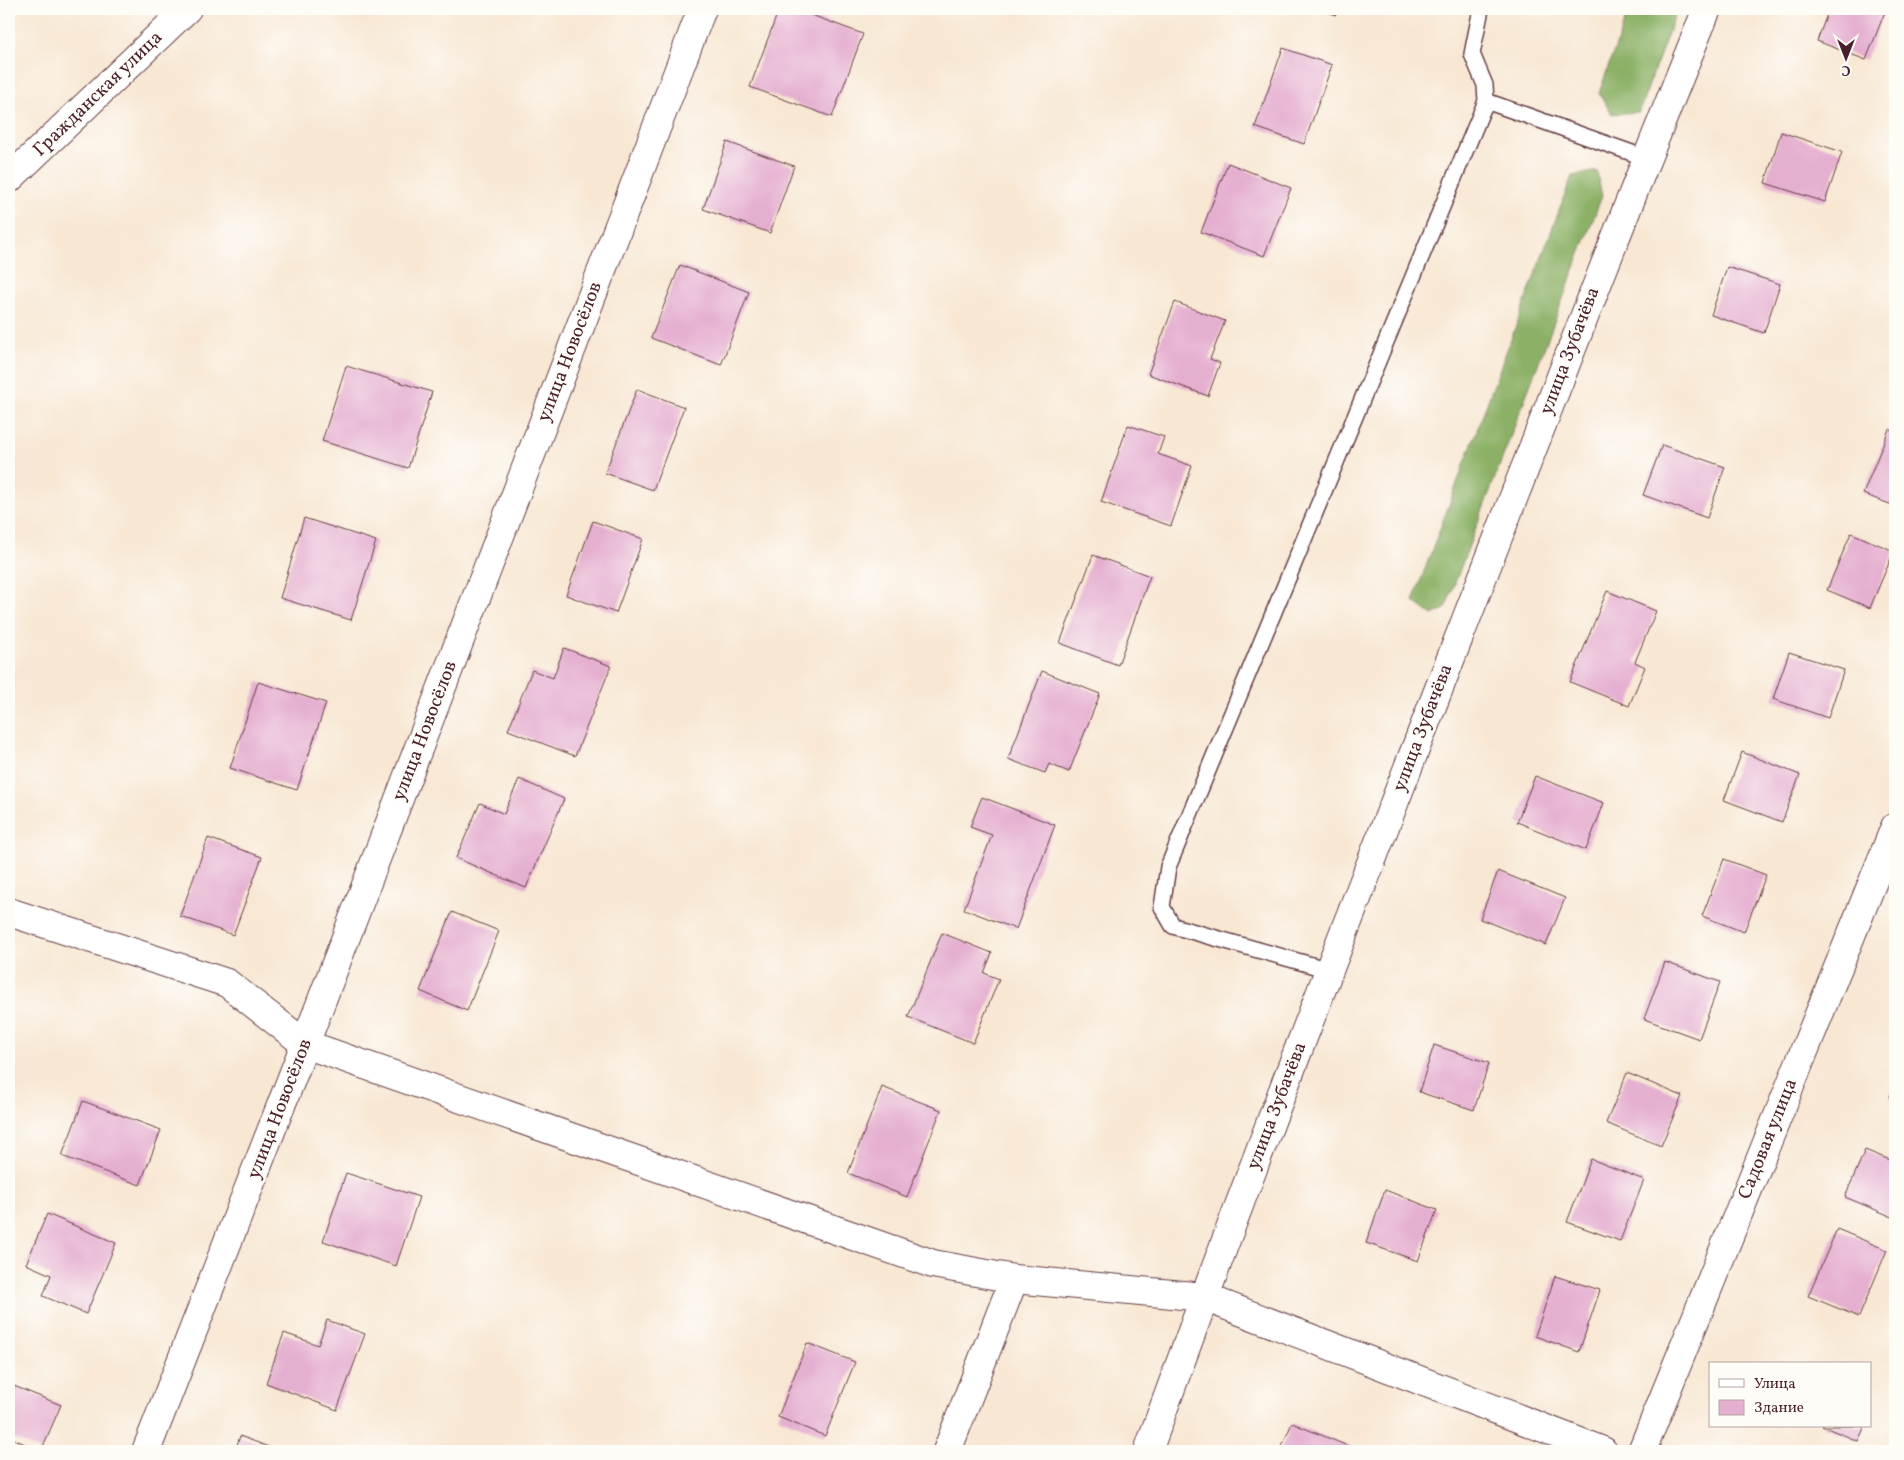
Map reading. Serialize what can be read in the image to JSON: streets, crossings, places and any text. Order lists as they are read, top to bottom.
{
  "streets": {
    "street": [
      "Гражданская улица",
      "улица Зубачёва",
      "улица Новосёлов",
      "Садовая улица"
    ]
  },
  "legend": ["Улица", "Здание"],
  "north": "bottom"
}
